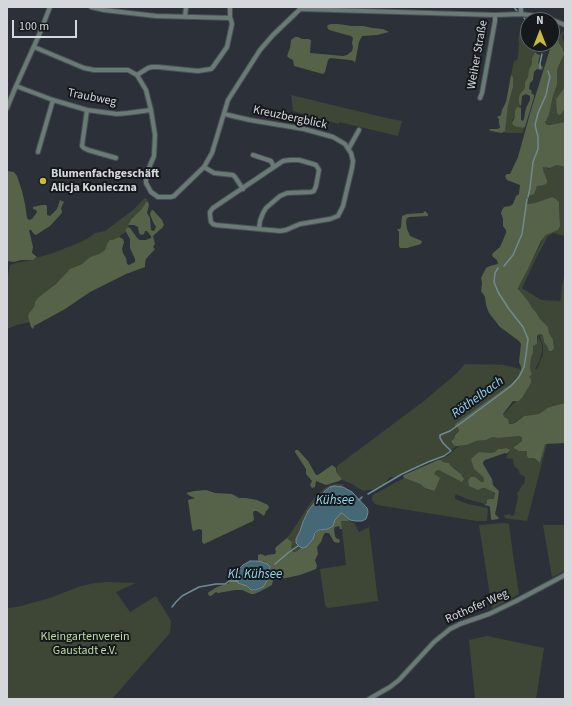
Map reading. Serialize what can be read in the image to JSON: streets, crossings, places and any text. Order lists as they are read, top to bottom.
{
  "streets": {
    "street": [
      "Weiher Straße",
      "Traubweg",
      "Kreuzbergblick",
      "Rothofer Weg"
    ]
  },
  "water": ["Röthelbach", "Kühsee", "Kl. Kühsee"],
  "parks": ["Kleingartenverein Gaustadt e.V."],
  "places": ["Blumenfachgeschäft Alicja Konieczna"],
  "scale_bar": "100 m",
  "north": "top"
}
